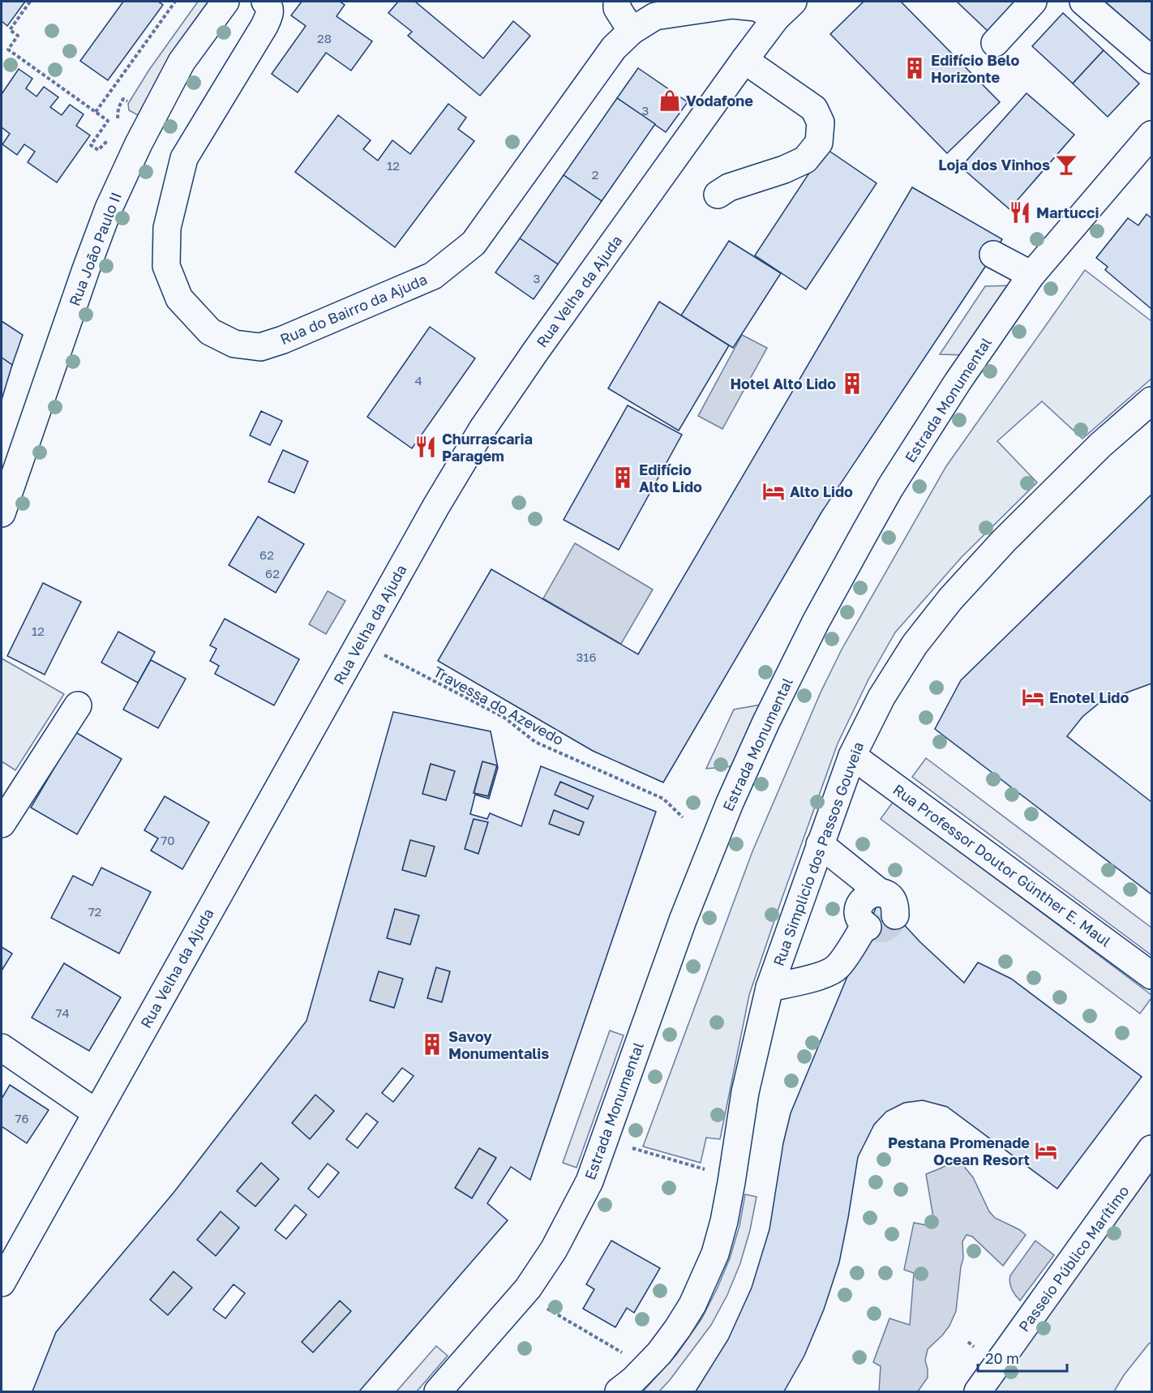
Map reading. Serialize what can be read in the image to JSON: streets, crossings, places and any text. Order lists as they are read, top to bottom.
{
  "streets": {
    "street": [
      "Rua João Paulo II",
      "Rua Velha da Ajuda",
      "Rua do Bairro da Ajuda",
      "Estrada Monumental",
      "Rua Simplicio dos Passos Gouveia",
      "Rua Professor Doutor Günther E. Maul",
      "Passeio Público Marítimo"
    ],
    "path": ["Travessa do Azevedo"]
  },
  "crossings": [
    ["Rua Velha da Ajuda", "Rua do Bairro da Ajuda"],
    ["Rua Simplicio dos Passos Gouveia", "Rua Professor Doutor Günther E. Maul"]
  ],
  "places": {
    "building": [
      "Edifício Belo Horizonte",
      "Hotel Alto Lido",
      "Edifício Alto Lido",
      "Savoy Monumentalis"
    ],
    "shop": ["Vodafone"],
    "bar": ["Loja dos Vinhos"],
    "restaurant": ["Martucci", "Churrascaria Paragem"],
    "hotel": ["Alto Lido", "Enotel Lido", "Pestana Promenade Ocean Resort"]
  },
  "house_numbers": [
    "28",
    "3",
    "12",
    "2",
    "3",
    "4",
    "62",
    "62",
    "12",
    "316",
    "70",
    "72",
    "74",
    "76"
  ],
  "scale_bar": "20 m"
}
